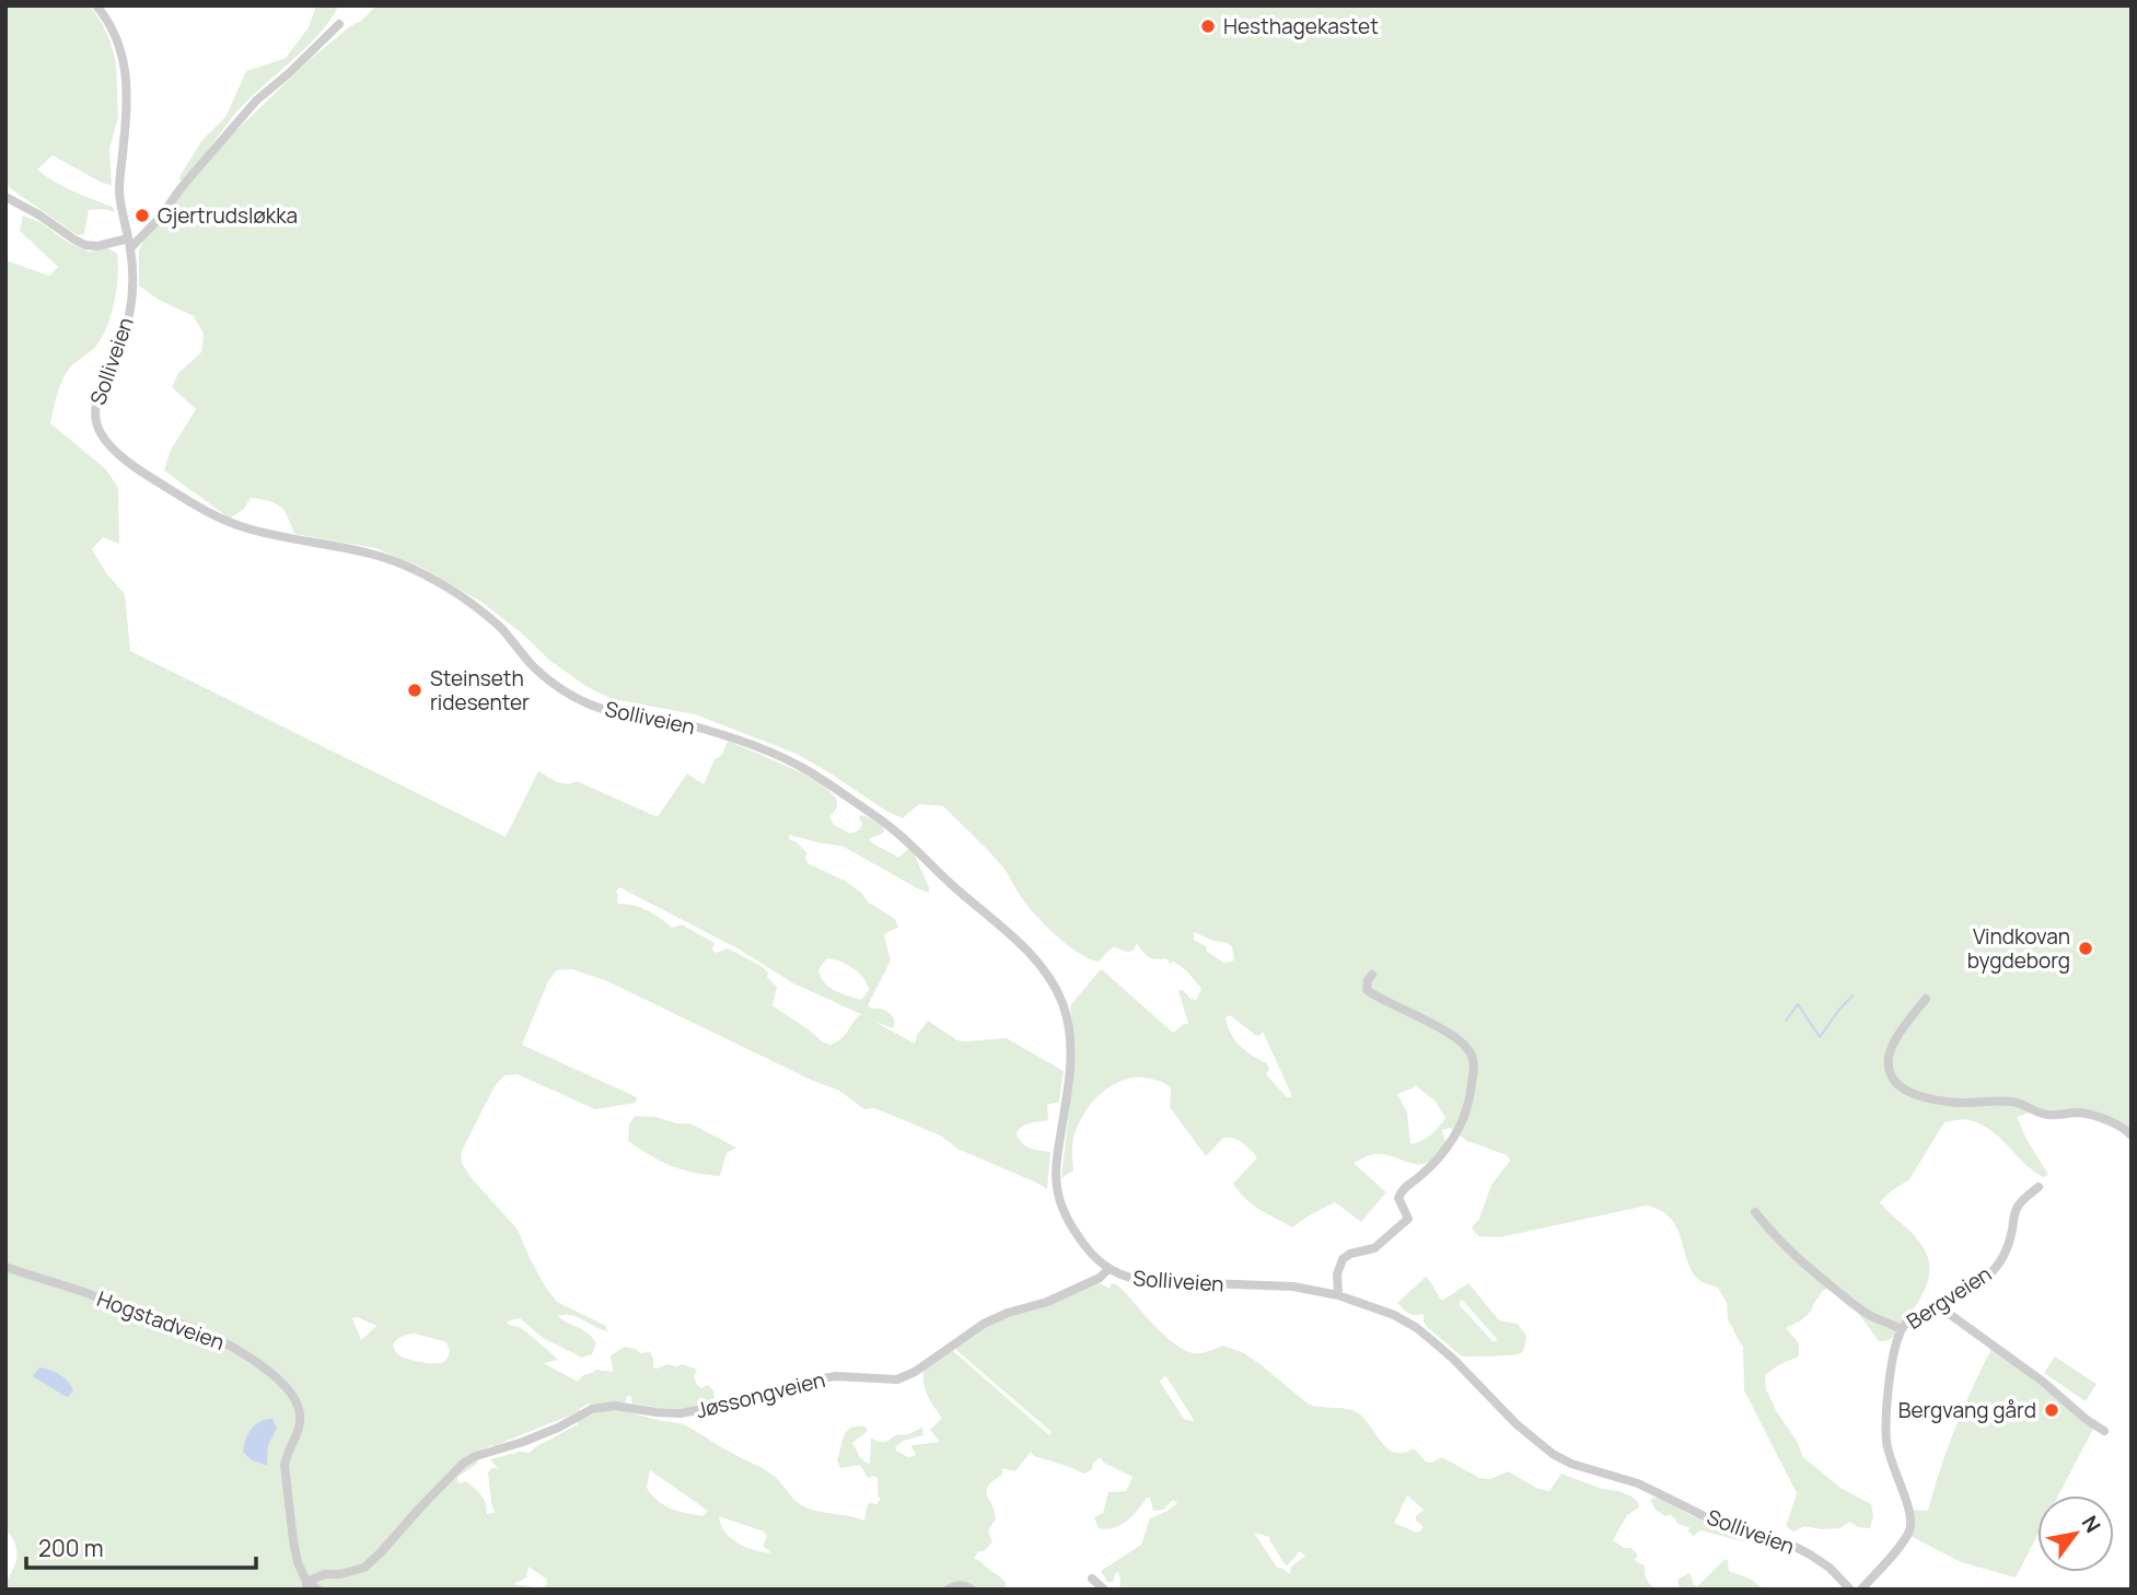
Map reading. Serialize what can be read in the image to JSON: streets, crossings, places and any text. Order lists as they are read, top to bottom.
{
  "streets": {
    "street": [
      "Solliveien",
      "Bergveien",
      "Hogstadveien",
      "Jøssongveien"
    ]
  },
  "crossings": [
    ["Solliveien", "Jøssongveien"],
    ["Hogstadveien", "Jøssongveien"]
  ],
  "places": [
    "Hesthagekastet",
    "Gjertrudsløkka",
    "Steinseth ridesenter",
    "Vindkovan bygdeborg",
    "Bergvang gård"
  ],
  "scale_bar": "200 m",
  "north": "top right"
}
